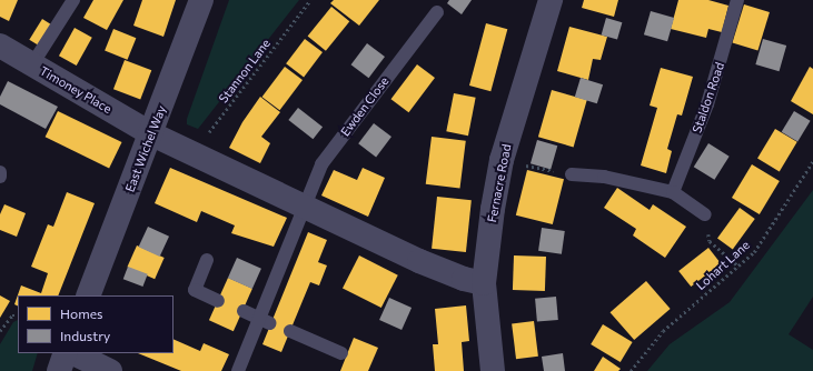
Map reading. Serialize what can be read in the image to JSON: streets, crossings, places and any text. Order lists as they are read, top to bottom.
{
  "streets": {
    "street": ["Timoney Place", "East Wichel Way", "Fernacre Road"],
    "lane": ["Staldon Road", "Ewden Close"],
    "path": ["Stannon Lane", "Lohart Lane"]
  },
  "crossings": [
    ["Timoney Place", "East Wichel Way"]
  ],
  "legend": ["Homes", "Industry"]
}
